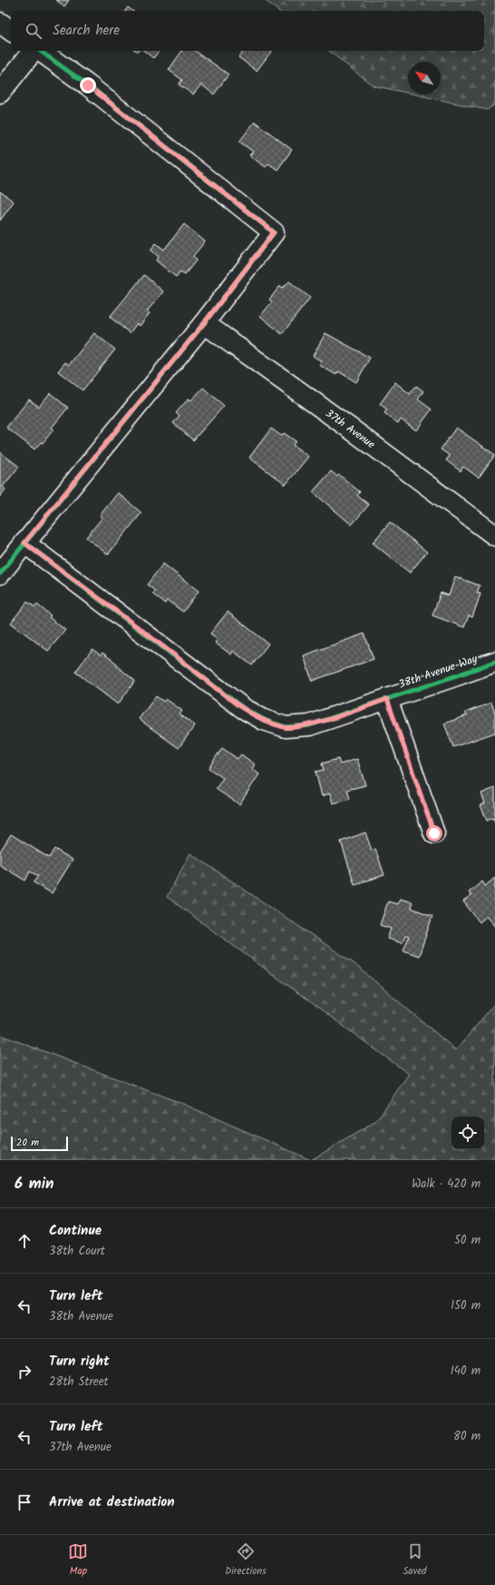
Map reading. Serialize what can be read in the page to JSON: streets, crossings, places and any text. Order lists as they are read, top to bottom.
{
  "streets": {
    "street": ["37th Avenue", "38th Avenue Way"]
  },
  "scale_bar": "20 m",
  "north": "top left",
  "page": {
    "search": "Search here",
    "scale": "20 m",
    "heading": ["6 min", "Walk · 420 m"],
    "list": [
      ["Continue", "38th Court", "50 m"],
      ["Turn left", "38th Avenue", "150 m"],
      ["Turn right", "28th Street", "140 m"],
      ["Turn left", "37th Avenue", "80 m"],
      "Arrive at destination"
    ],
    "nav": ["Map", "Directions", "Saved"]
  }
}
